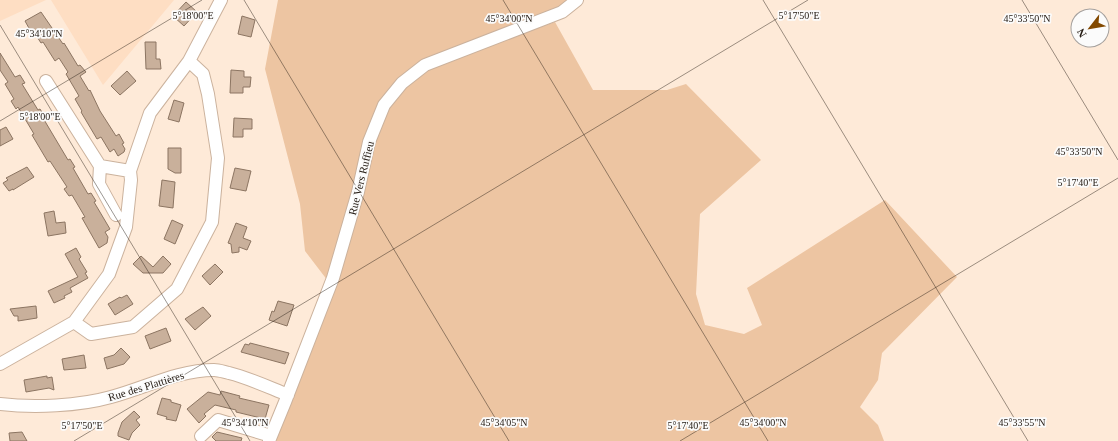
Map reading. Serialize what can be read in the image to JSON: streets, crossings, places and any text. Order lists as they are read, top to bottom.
{
  "streets": {
    "street": ["Rue Vers Ruffieu", "Rue des Plattières"]
  },
  "crossings": [
    ["Rue Vers Ruffieu", "Rue des Plattières"]
  ],
  "north": "bottom left",
  "coordinates": [
    "5°18'00\"E",
    "5°17'50\"E",
    "45°34'00\"N",
    "45°33'50\"N",
    "45°34'10\"N",
    "5°17'40\"E",
    "45°34'05\"N",
    "45°33'55\"N"
  ]
}
